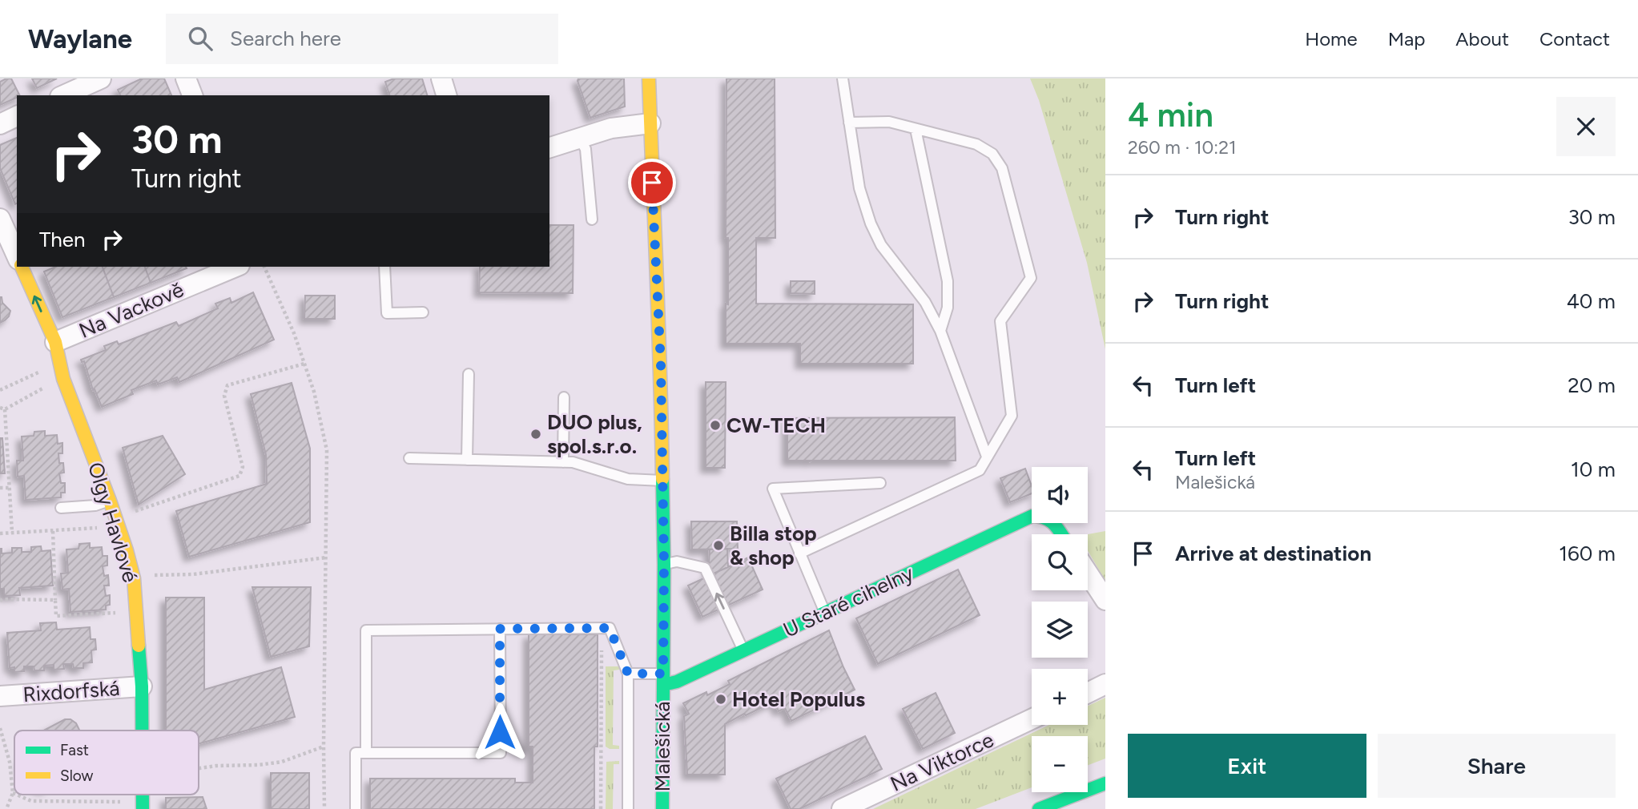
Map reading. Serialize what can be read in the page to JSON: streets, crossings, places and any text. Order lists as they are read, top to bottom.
{
  "streets": {
    "street": [
      "Na Vackově",
      "Olgy Havlové",
      "U Staré cihelny",
      "Rixdorfská",
      "Malešická",
      "Na Viktorce"
    ]
  },
  "crossings": [
    ["Na Vackově", "Olgy Havlové"],
    ["Olgy Havlové", "Rixdorfská"],
    ["U Staré cihelny", "Malešická"]
  ],
  "places": [
    "CW-TECH",
    "DUO plus, spol.s.r.o.",
    "Billa stop & shop",
    "Hotel Populus"
  ],
  "legend": ["Fast", "Slow"],
  "page": {
    "header": "Waylane",
    "search": "Search here",
    "nav": [
      "Home",
      "Map",
      "About",
      "Contact"
    ],
    "heading": ["4 min", "260 m · 10:21"],
    "turn": ["30 m", "Turn right"],
    "list": [
      {
        "name": "Turn right",
        "value": "30 m"
      },
      {
        "name": "Turn right",
        "value": "40 m"
      },
      {
        "name": "Turn left",
        "value": "20 m"
      },
      {
        "name": "Turn left",
        "note": "Malešická",
        "value": "10 m"
      },
      {
        "name": "Arrive at destination",
        "value": "160 m"
      }
    ],
    "then": "Then",
    "map_buttons": ["+", "−"],
    "buttons": ["Exit", "Share"]
  }
}
